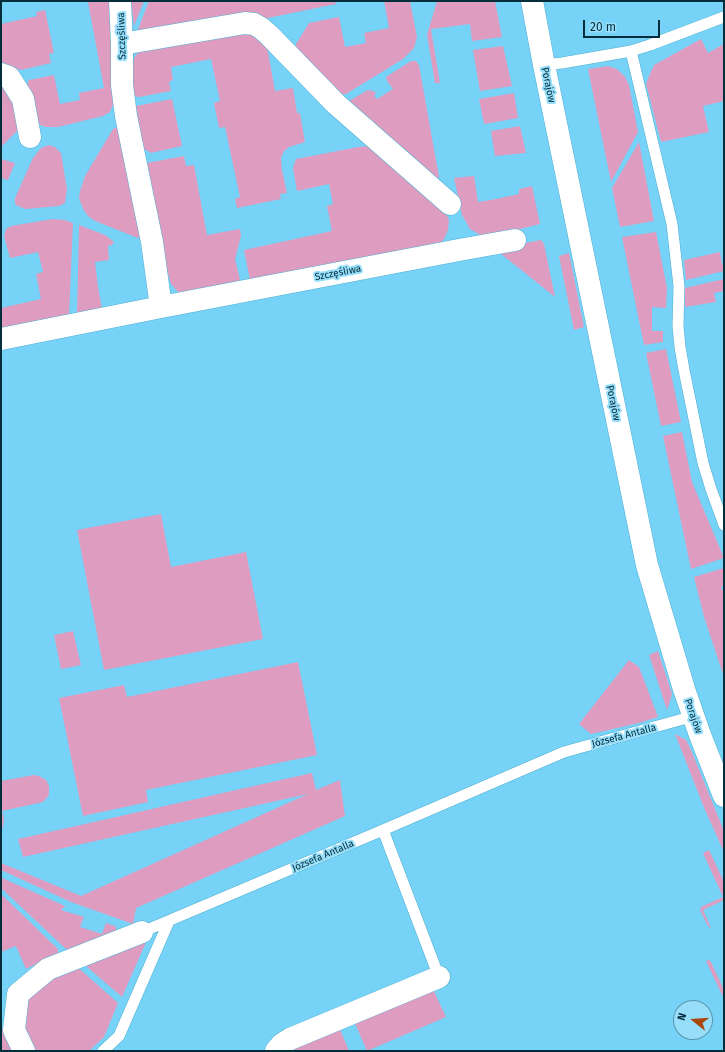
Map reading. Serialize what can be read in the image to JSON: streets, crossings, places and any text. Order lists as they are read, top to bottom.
{
  "streets": {
    "street": ["Szczęśliwa", "Porajów", "Józsefa Antalla"]
  },
  "crossings": [
    ["Porajów", "Józsefa Antalla"]
  ],
  "scale_bar": "20 m",
  "north": "left"
}
